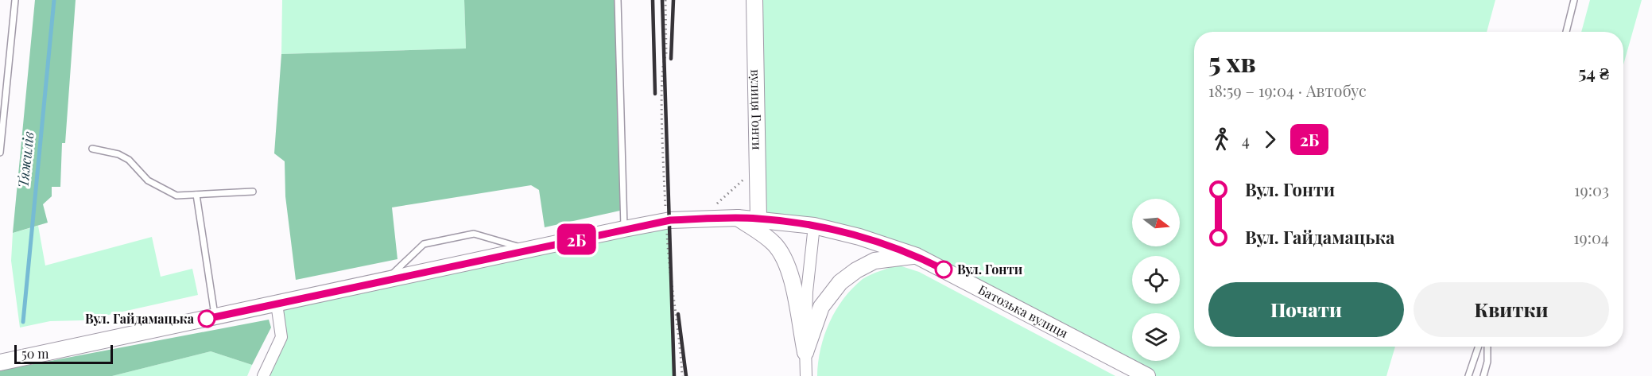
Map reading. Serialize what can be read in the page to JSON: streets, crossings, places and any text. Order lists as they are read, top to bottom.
{
  "streets": {
    "street": ["вулиця Гонти", "Батозька вулиця"]
  },
  "crossings": [
    ["вулиця Гонти", "Батозька вулиця"]
  ],
  "water": ["Тяжилів"],
  "places": ["Вул. Гонти", "Вул. Гайдамацька"],
  "lines": ["bus line 2Б"],
  "scale_bar": "50 m",
  "north": "right",
  "page": {
    "on_map": "2Б",
    "heading": ["5 хв", "18:59 – 19:04 · Автобус", "54 ₴"],
    "legs": ["4", "2Б"],
    "list": [
      {
        "name": "Вул. Гонти",
        "value": "19:03"
      },
      {
        "name": "Вул. Гайдамацька",
        "value": "19:04"
      }
    ],
    "buttons": ["Почати", "Квитки"],
    "scale": "50 m"
  }
}
